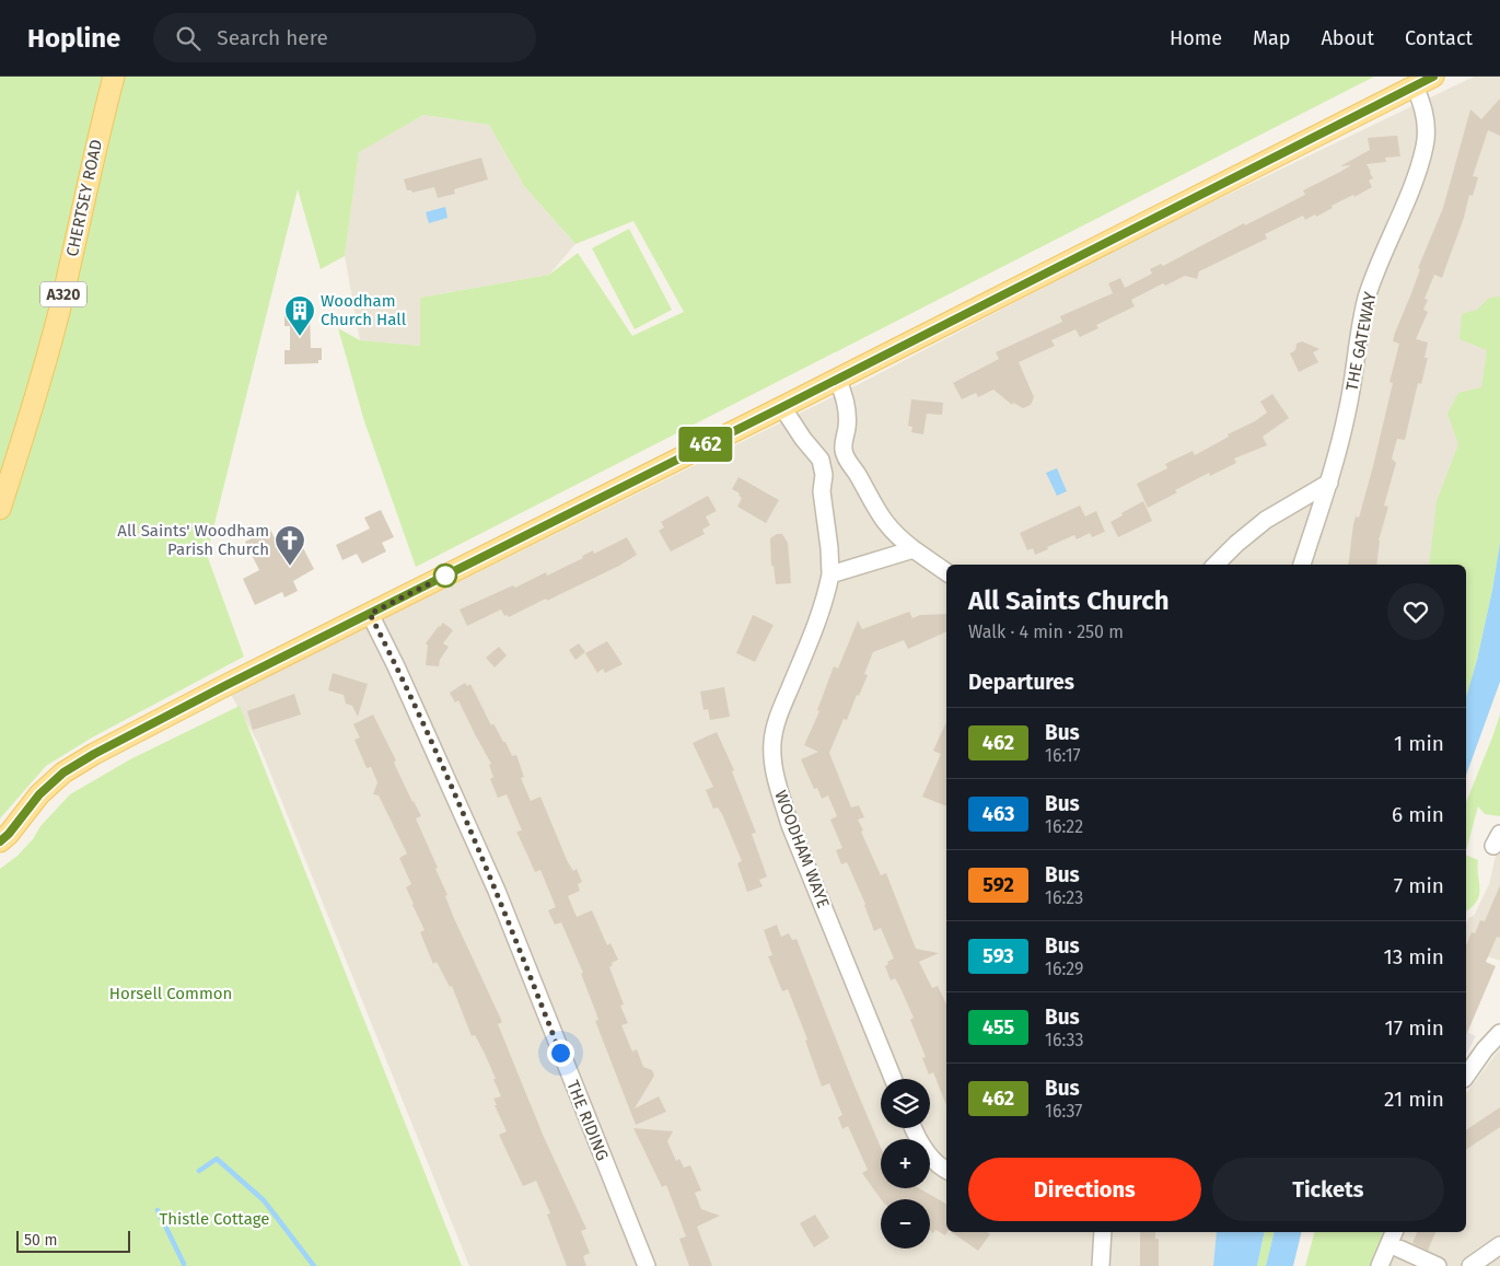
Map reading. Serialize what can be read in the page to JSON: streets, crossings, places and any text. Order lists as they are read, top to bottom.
{
  "streets": {
    "main road": ["CHERTSEY ROAD", "A320"],
    "street": ["THE GATEWAY", "WOODHAM WAYE", "THE RIDING"]
  },
  "parks": ["Horsell Common", "Thistle Cottage"],
  "places": {
    "building": ["Woodham Church Hall"],
    "church": ["All Saints' Woodham Parish Church"]
  },
  "lines": ["bus line 462"],
  "scale_bar": "50 m",
  "page": {
    "header": "Hopline",
    "search": "Search here",
    "nav": [
      "Home",
      "Map",
      "About",
      "Contact"
    ],
    "on_map": "462",
    "heading": [
      ["All Saints Church", "Walk · 4 min · 250 m"],
      "Departures"
    ],
    "list": [
      {
        "mark": "462",
        "name": "Bus",
        "note": "16:17",
        "value": "1 min"
      },
      {
        "mark": "463",
        "name": "Bus",
        "note": "16:22",
        "value": "6 min"
      },
      {
        "mark": "592",
        "name": "Bus",
        "note": "16:23",
        "value": "7 min"
      },
      {
        "mark": "593",
        "name": "Bus",
        "note": "16:29",
        "value": "13 min"
      },
      {
        "mark": "455",
        "name": "Bus",
        "note": "16:33",
        "value": "17 min"
      },
      {
        "mark": "462",
        "name": "Bus",
        "note": "16:37",
        "value": "21 min"
      }
    ],
    "map_buttons": ["+", "−"],
    "buttons": ["Directions", "Tickets"],
    "scale": "50 m"
  }
}
